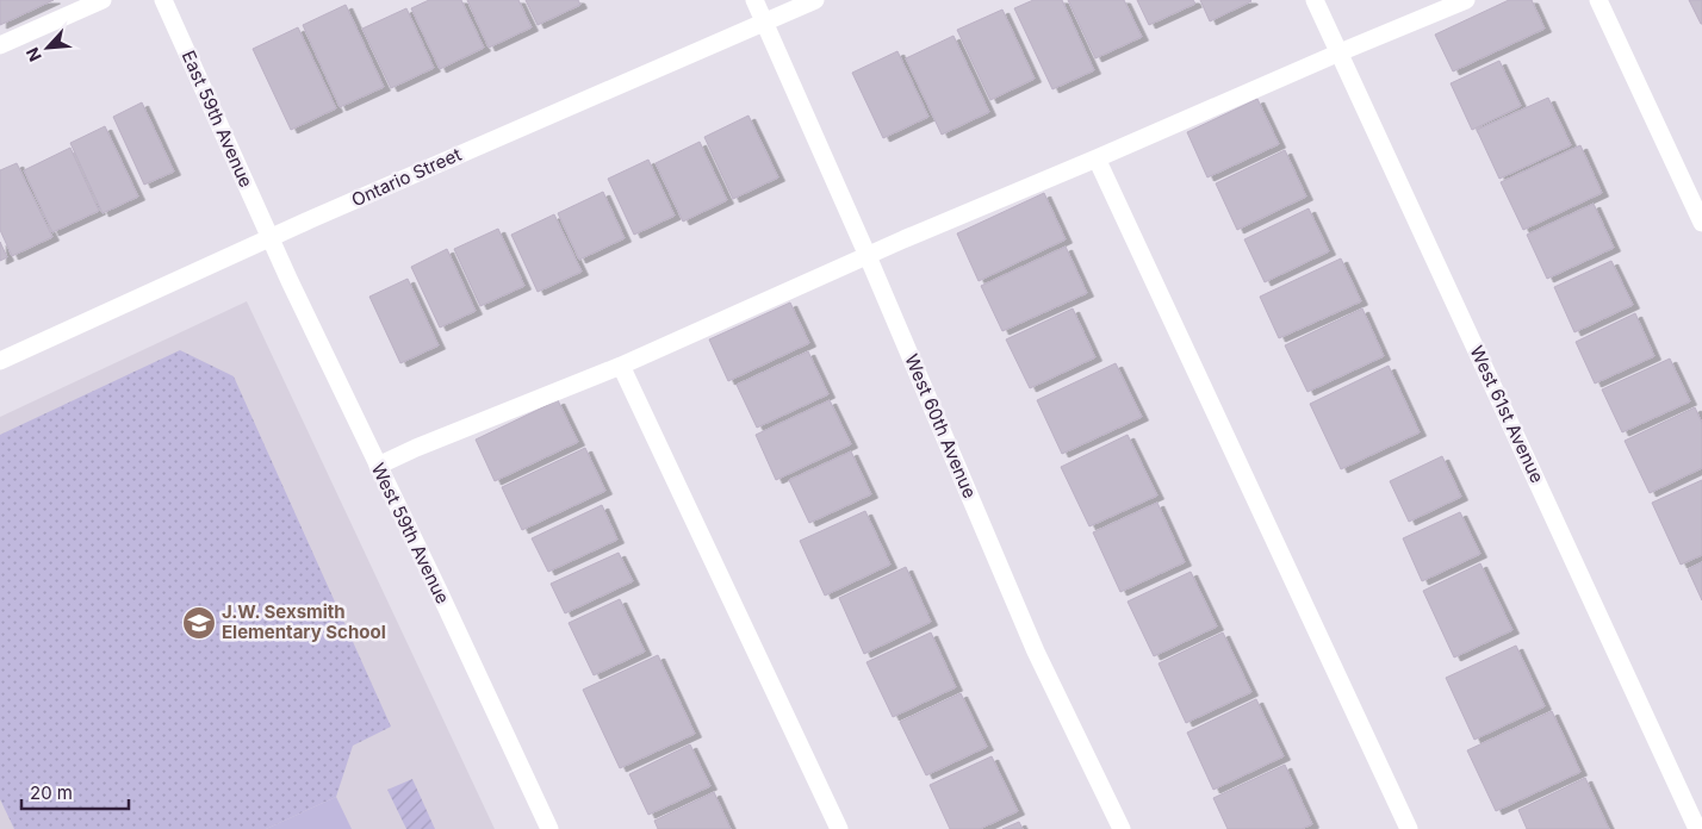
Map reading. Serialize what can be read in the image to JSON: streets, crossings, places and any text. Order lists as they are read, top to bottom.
{
  "streets": {
    "street": [
      "East 59th Avenue",
      "Ontario Street",
      "West 61st Avenue",
      "West 60th Avenue",
      "West 59th Avenue"
    ]
  },
  "crossings": [
    ["East 59th Avenue", "Ontario Street"],
    ["East 59th Avenue", "West 59th Avenue"],
    ["Ontario Street", "West 60th Avenue"],
    ["Ontario Street", "West 59th Avenue"]
  ],
  "places": {
    "school or university": ["J.W. Sexsmith Elementary School"]
  },
  "scale_bar": "20 m",
  "north": "bottom left"
}
